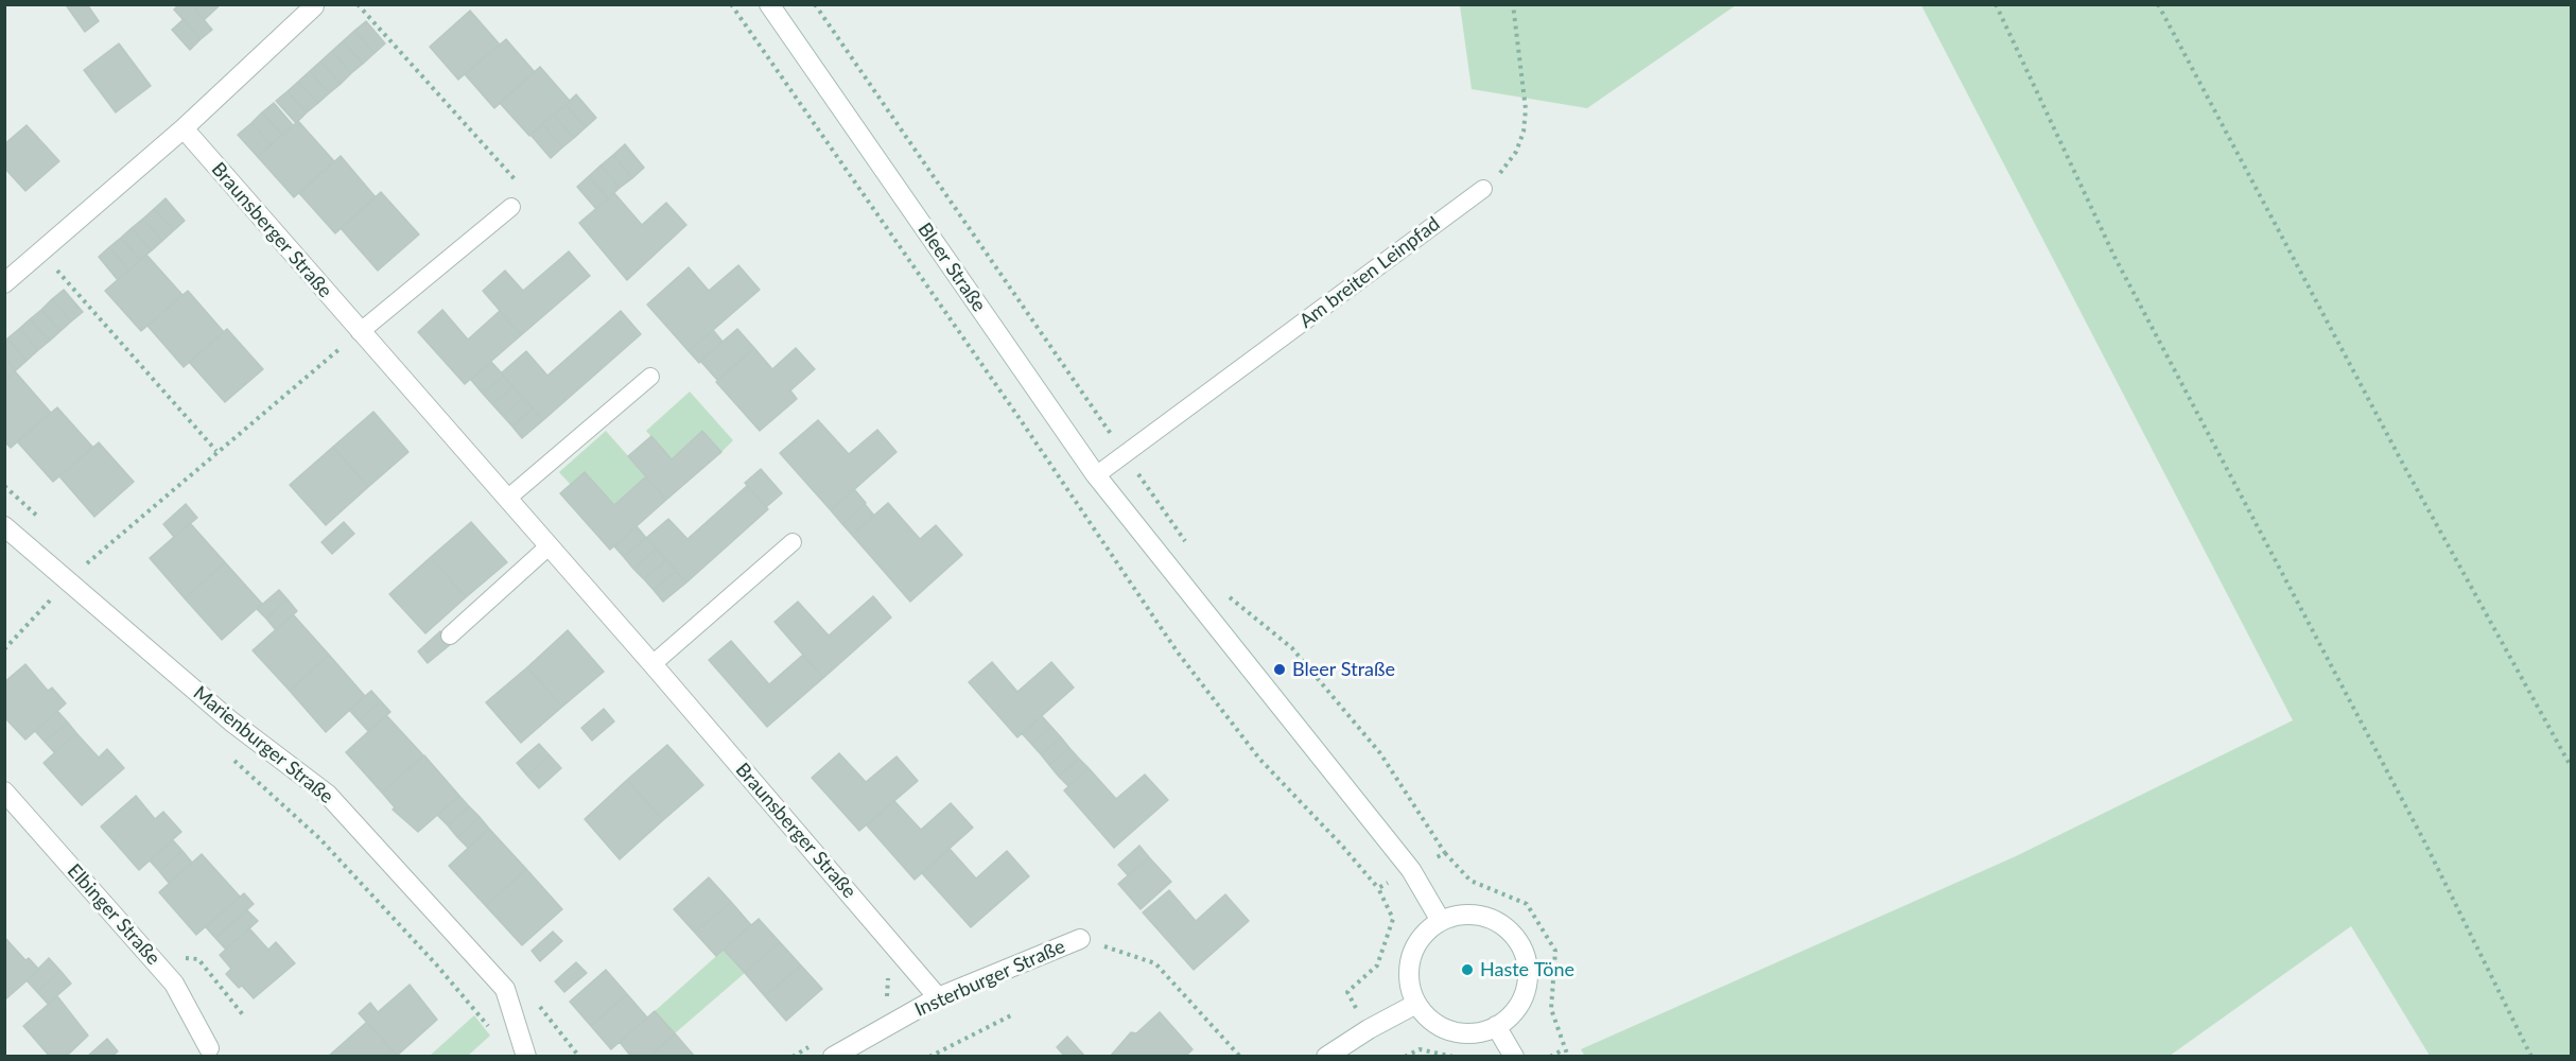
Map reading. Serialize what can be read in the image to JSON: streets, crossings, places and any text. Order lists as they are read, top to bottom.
{
  "streets": {
    "street": [
      "Braunsberger Straße",
      "Bleer Straße",
      "Marienburger Straße",
      "Elbinger Straße",
      "Insterburger Straße"
    ],
    "lane": ["Am breiten Leinpfad"]
  },
  "crossings": [
    ["Braunsberger Straße", "Insterburger Straße"],
    ["Bleer Straße", "Am breiten Leinpfad"]
  ],
  "places": ["Bleer Straße", "Haste Töne"]
}
